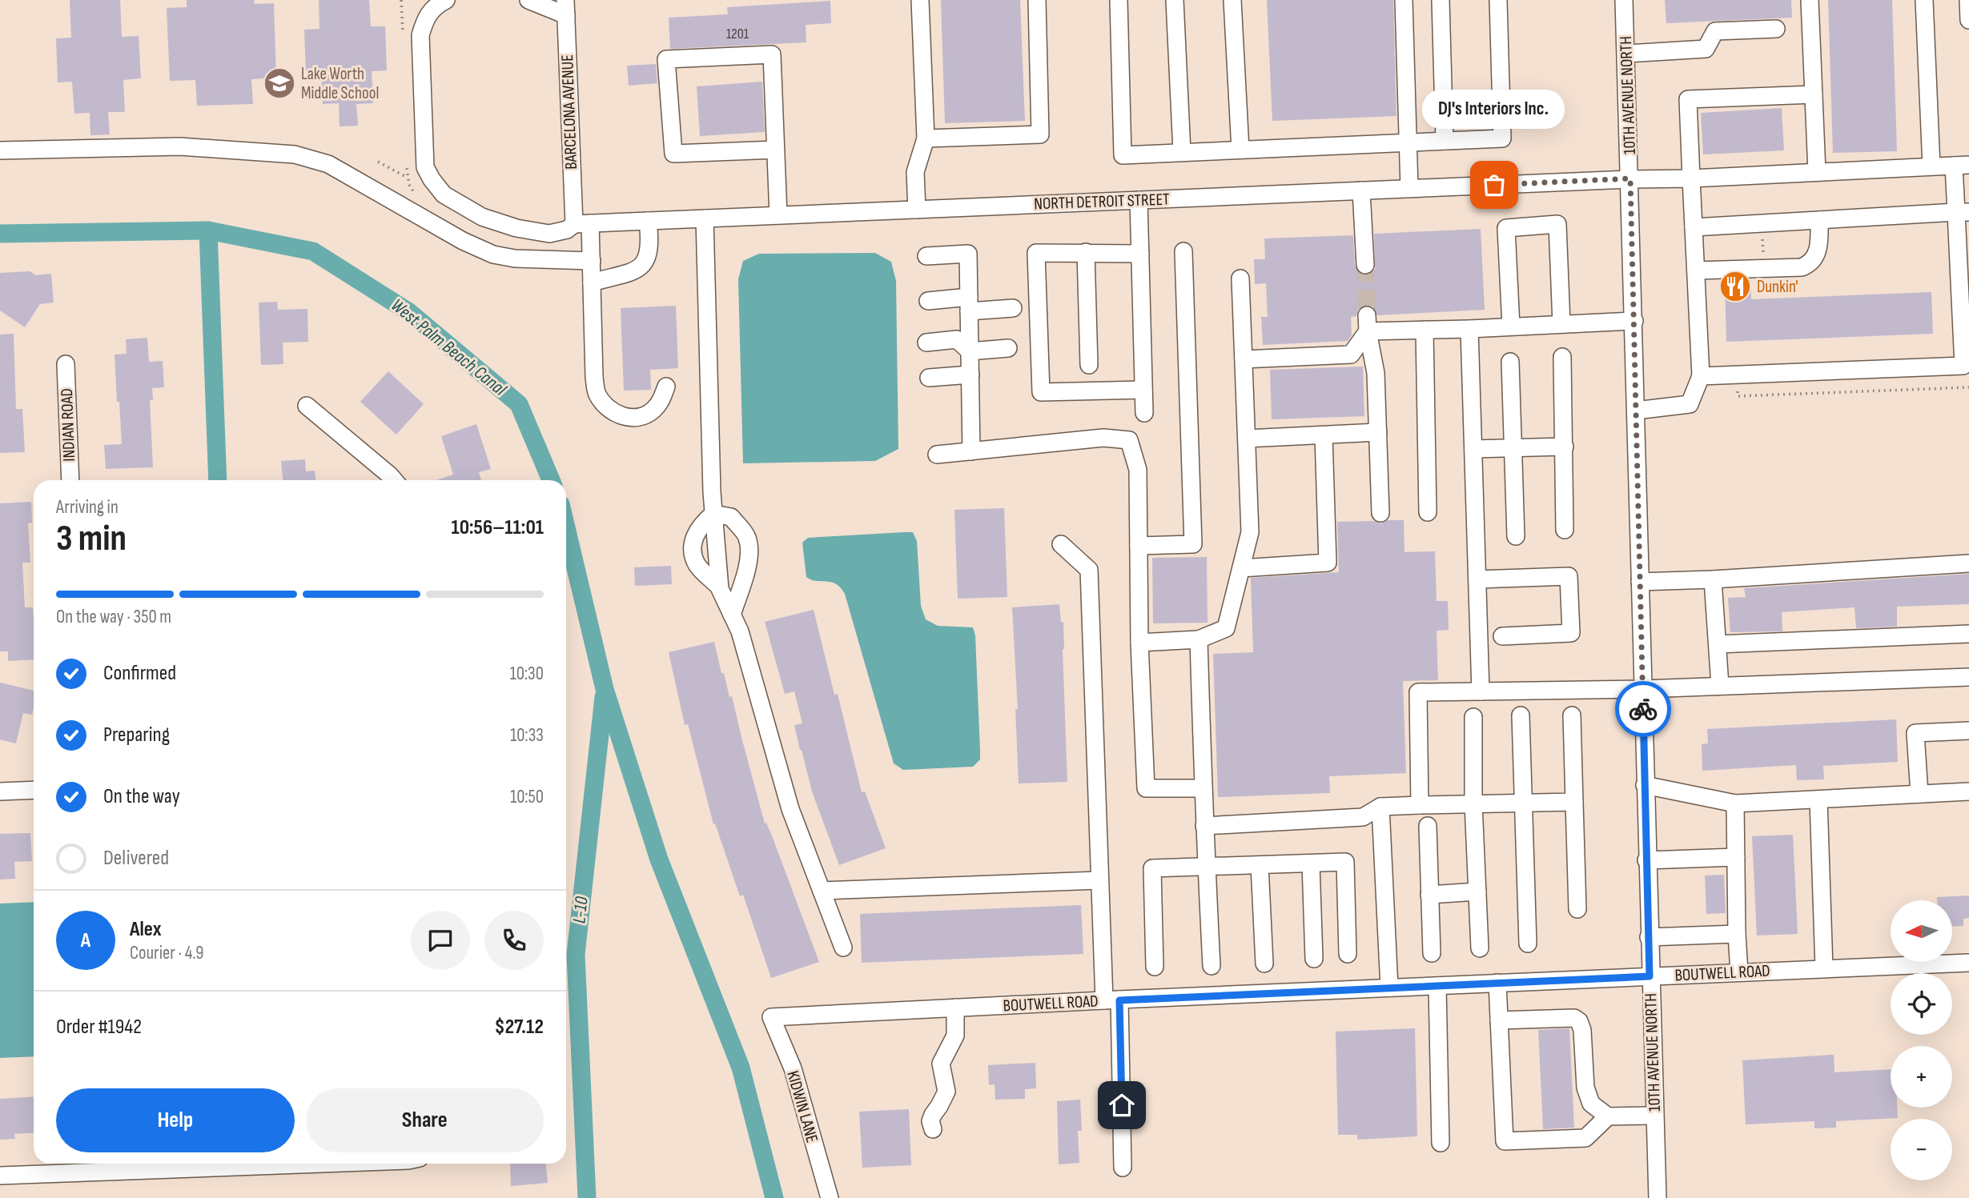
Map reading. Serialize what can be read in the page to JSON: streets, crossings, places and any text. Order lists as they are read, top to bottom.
{
  "streets": {
    "street": [
      "10TH AVENUE NORTH",
      "BARCELONA AVENUE",
      "NORTH DETROIT STREET",
      "INDIAN ROAD",
      "BOUTWELL ROAD",
      "KIDWIN LANE"
    ]
  },
  "crossings": [
    ["10TH AVENUE NORTH", "NORTH DETROIT STREET"],
    ["10TH AVENUE NORTH", "BOUTWELL ROAD"],
    ["BARCELONA AVENUE", "NORTH DETROIT STREET"],
    ["BOUTWELL ROAD", "KIDWIN LANE"]
  ],
  "water": ["West Palm Beach Canal", "L-10"],
  "places": {
    "school or university": ["Lake Worth Middle School"],
    "other": ["DJ's Interiors Inc."],
    "restaurant": ["Dunkin'"]
  },
  "house_numbers": ["1201"],
  "north": "left",
  "page": {
    "bubble": "DJ's Interiors Inc.",
    "heading": ["3 min", "Arriving in", "10:56–11:01"],
    "panel": [
      "Alex",
      "Courier · 4.9",
      "Order #1942",
      "$27.12"
    ],
    "bar": "On the way · 350 m",
    "list": [
      ["Confirmed", "10:30"],
      ["Preparing", "10:33"],
      ["On the way", "10:50"],
      "Delivered"
    ],
    "map_buttons": ["+", "−"],
    "round": "A",
    "buttons": ["Help", "Share"]
  }
}
